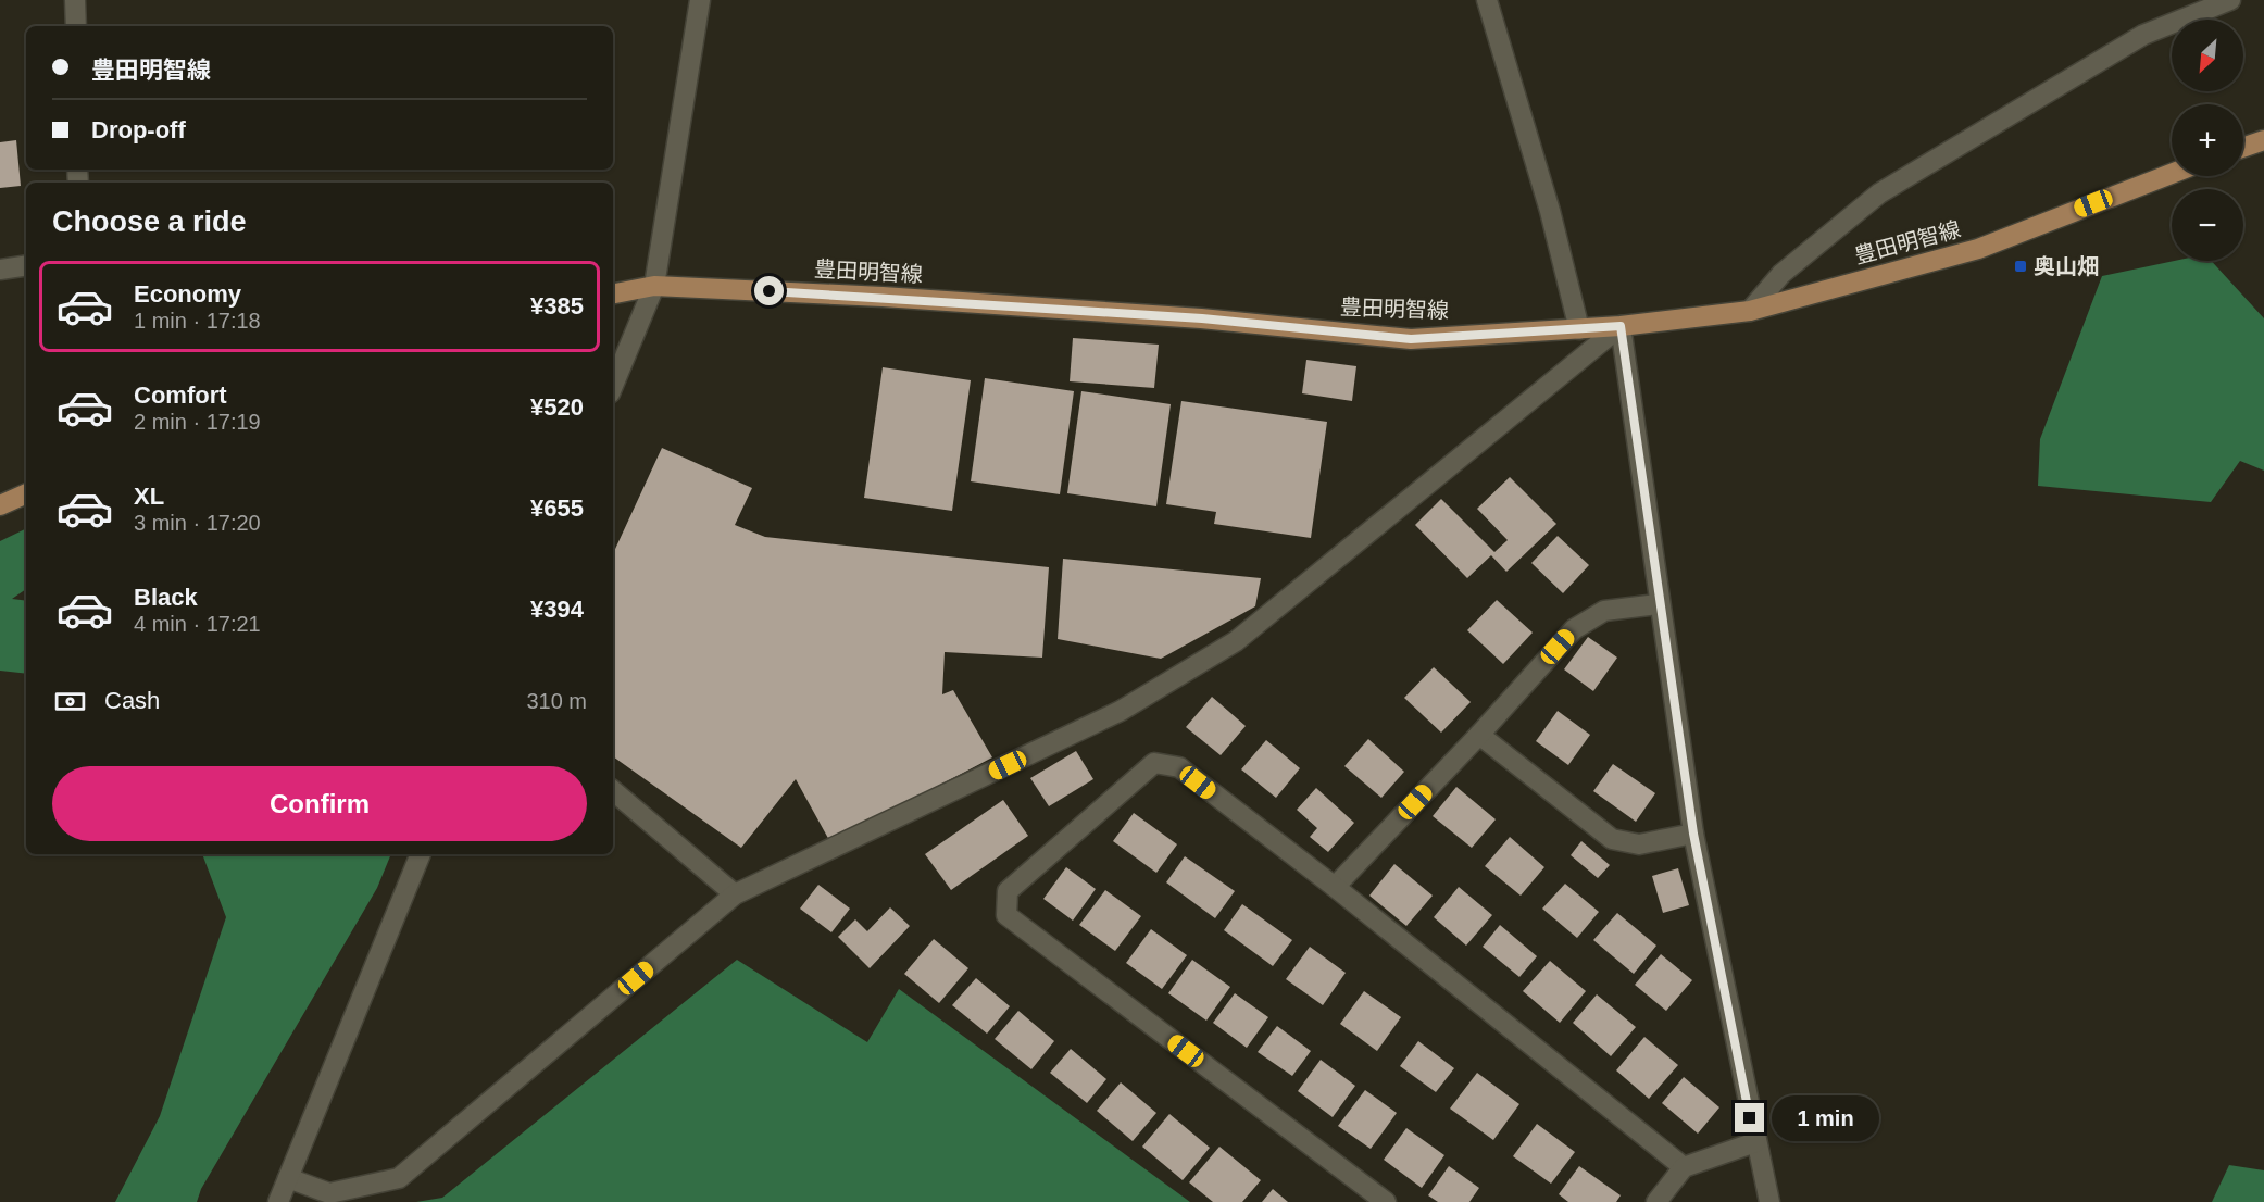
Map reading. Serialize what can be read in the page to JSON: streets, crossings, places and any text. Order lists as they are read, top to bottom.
{
  "streets": {
    "main road": ["豊田明智線"]
  },
  "places": {
    "transit": ["奥山畑"]
  },
  "north": "bottom left",
  "page": {
    "map_buttons": ["+", "−"],
    "banner": ["豊田明智線", "Drop-off"],
    "heading": "Choose a ride",
    "list": [
      {
        "name": "Economy",
        "note": "1 min · 17:18",
        "value": "¥385"
      },
      {
        "name": "Comfort",
        "note": "2 min · 17:19",
        "value": "¥520"
      },
      {
        "name": "XL",
        "note": "3 min · 17:20",
        "value": "¥655"
      },
      {
        "name": "Black",
        "note": "4 min · 17:21",
        "value": "¥394"
      }
    ],
    "pay": ["Cash", "310 m"],
    "buttons": "Confirm",
    "bubble": "1 min"
  }
}
